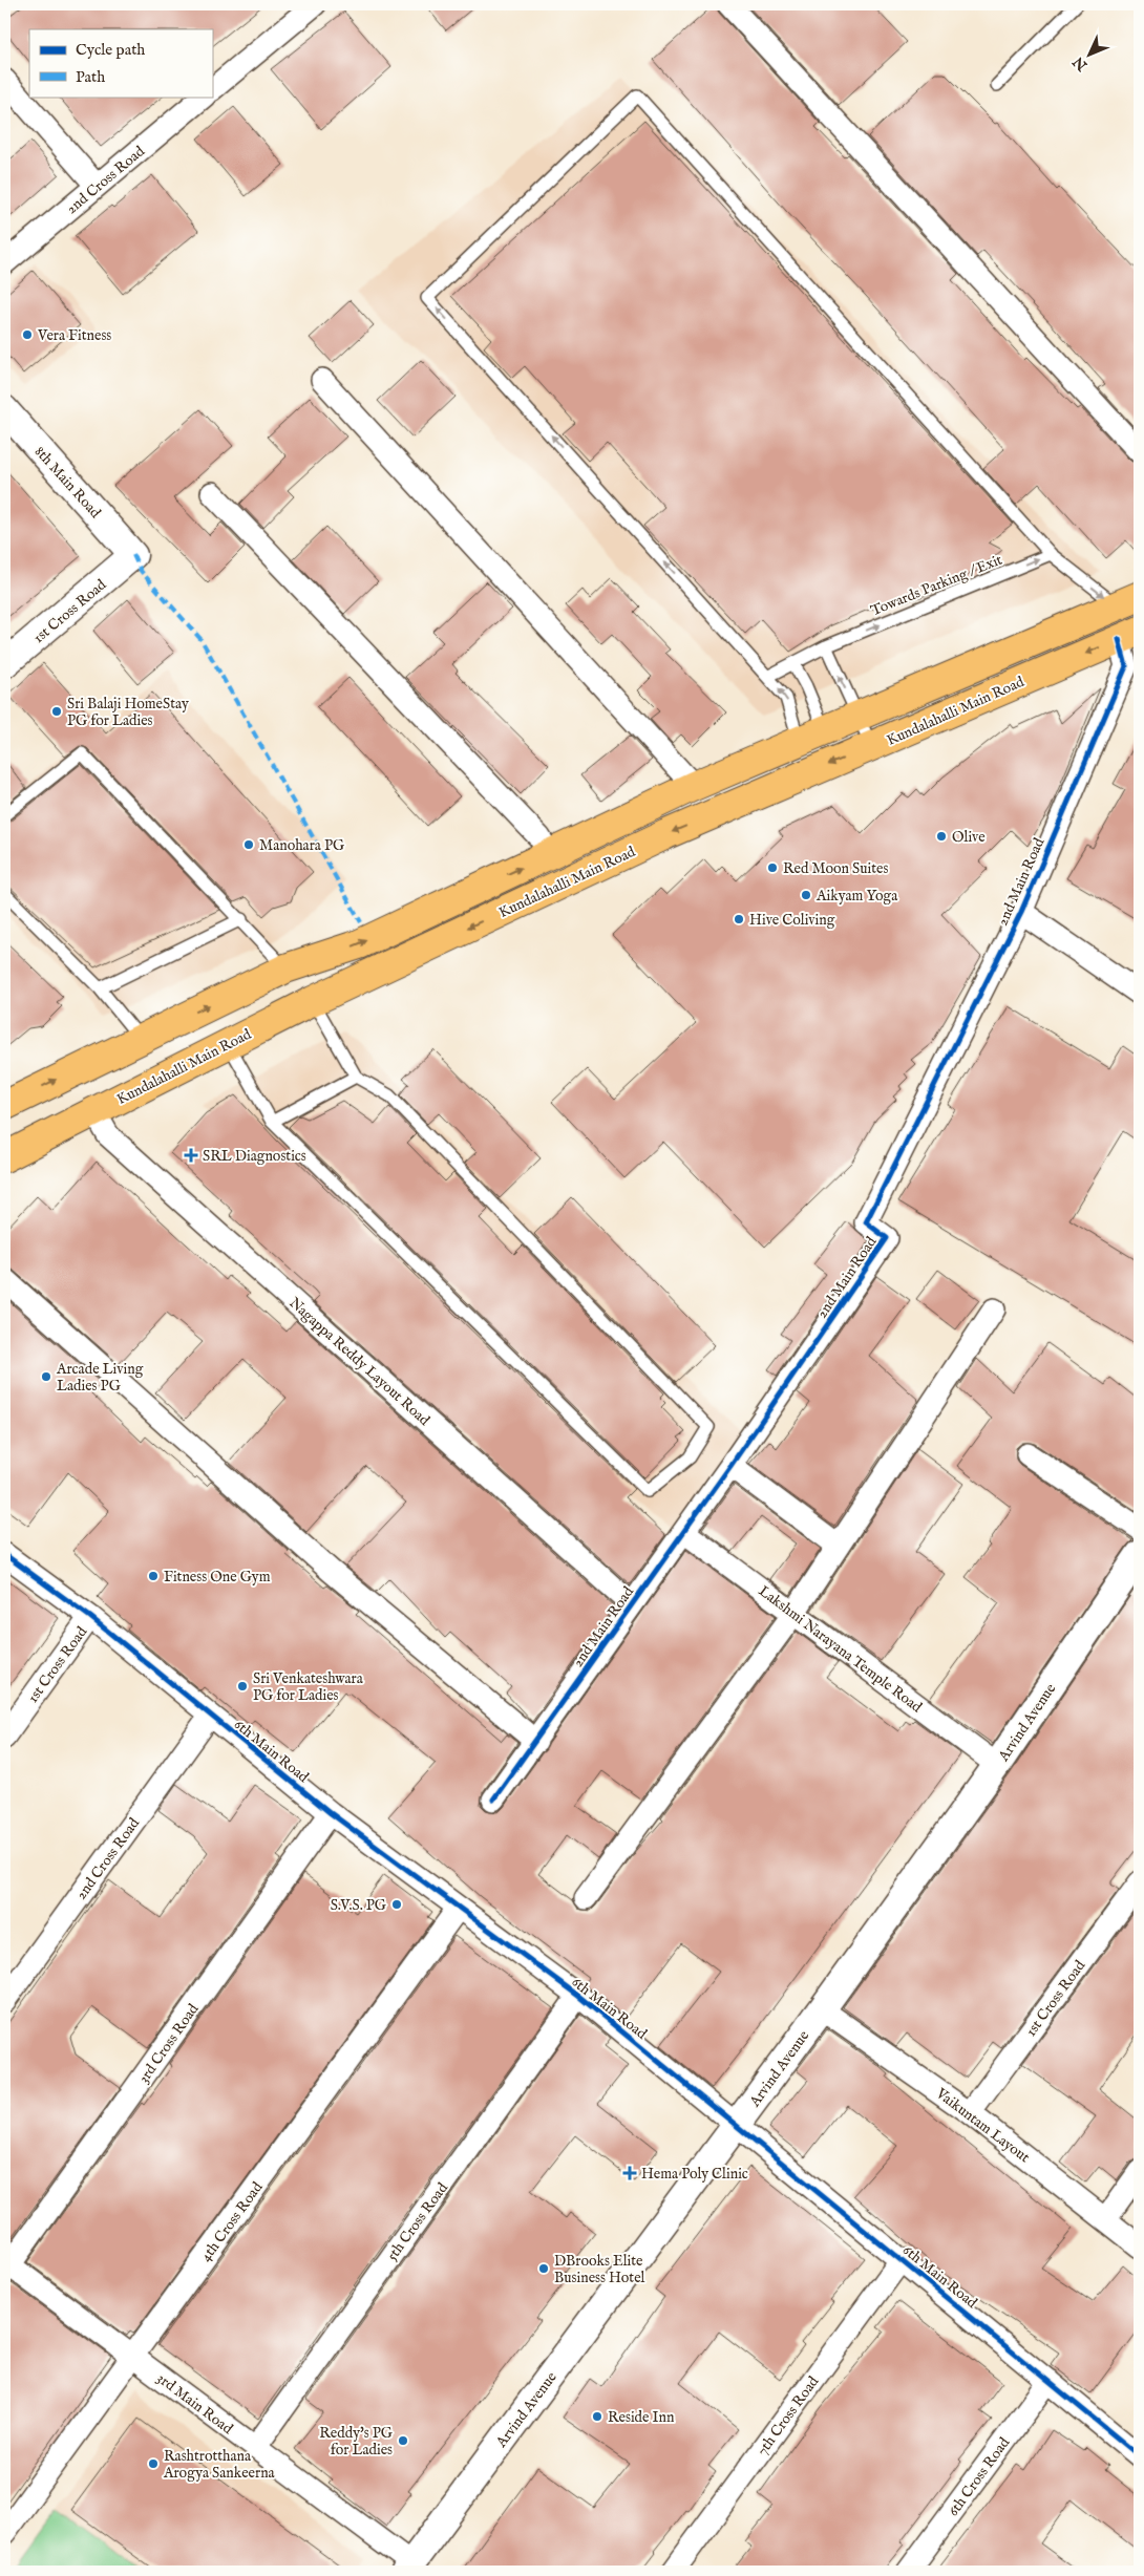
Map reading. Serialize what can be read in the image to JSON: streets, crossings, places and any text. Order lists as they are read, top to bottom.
{
  "streets": {
    "main road": ["Kundalahalli Main Road"],
    "street": [
      "2nd Cross Road",
      "8th Main Road",
      "1st Cross Road",
      "2nd Main Road",
      "Nagappa Reddy Layout Road",
      "Lakshmi Narayana Temple Road",
      "Arvind Avenue",
      "6th Main Road",
      "3rd Cross Road",
      "Vaikuntam Layout",
      "4th Cross Road",
      "5th Cross Road",
      "3rd Main Road",
      "7th Cross Road",
      "6th Cross Road"
    ],
    "lane": ["Towards Parking / Exit"]
  },
  "crossings": [
    ["2nd Cross Road", "6th Main Road"],
    ["8th Main Road", "1st Cross Road"],
    ["1st Cross Road", "6th Main Road"],
    ["1st Cross Road", "Vaikuntam Layout"],
    ["Kundalahalli Main Road", "2nd Main Road"],
    ["Kundalahalli Main Road", "Nagappa Reddy Layout Road"],
    ["2nd Main Road", "Nagappa Reddy Layout Road"],
    ["2nd Main Road", "Lakshmi Narayana Temple Road"],
    ["Lakshmi Narayana Temple Road", "Arvind Avenue"],
    ["Arvind Avenue", "6th Main Road"],
    ["Arvind Avenue", "Vaikuntam Layout"],
    ["Arvind Avenue", "3rd Main Road"],
    ["6th Main Road", "3rd Cross Road"],
    ["6th Main Road", "4th Cross Road"],
    ["6th Main Road", "5th Cross Road"],
    ["6th Main Road", "7th Cross Road"],
    ["6th Main Road", "6th Cross Road"],
    ["3rd Cross Road", "3rd Main Road"],
    ["4th Cross Road", "3rd Main Road"],
    ["5th Cross Road", "3rd Main Road"]
  ],
  "one_way": ["Towards Parking / Exit"],
  "places": {
    "other": [
      "Vera Fitness",
      "Sri Balaji HomeStay PG for Ladies",
      "Olive",
      "Manohara PG",
      "Red Moon Suites",
      "Aikyam Yoga",
      "Hive Coliving",
      "Arcade Living Ladies PG",
      "Fitness One Gym",
      "Sri Venkateshwara PG for Ladies",
      "S.V.S. PG",
      "DBrooks Elite Business Hotel",
      "Reside Inn",
      "Reddy's PG for Ladies",
      "Rashtrotthana Arogya Sankeerna"
    ],
    "health": ["SRL Diagnostics", "Hema Poly Clinic"]
  },
  "legend": ["Cycle path", "Path"],
  "north": "bottom left"
}
